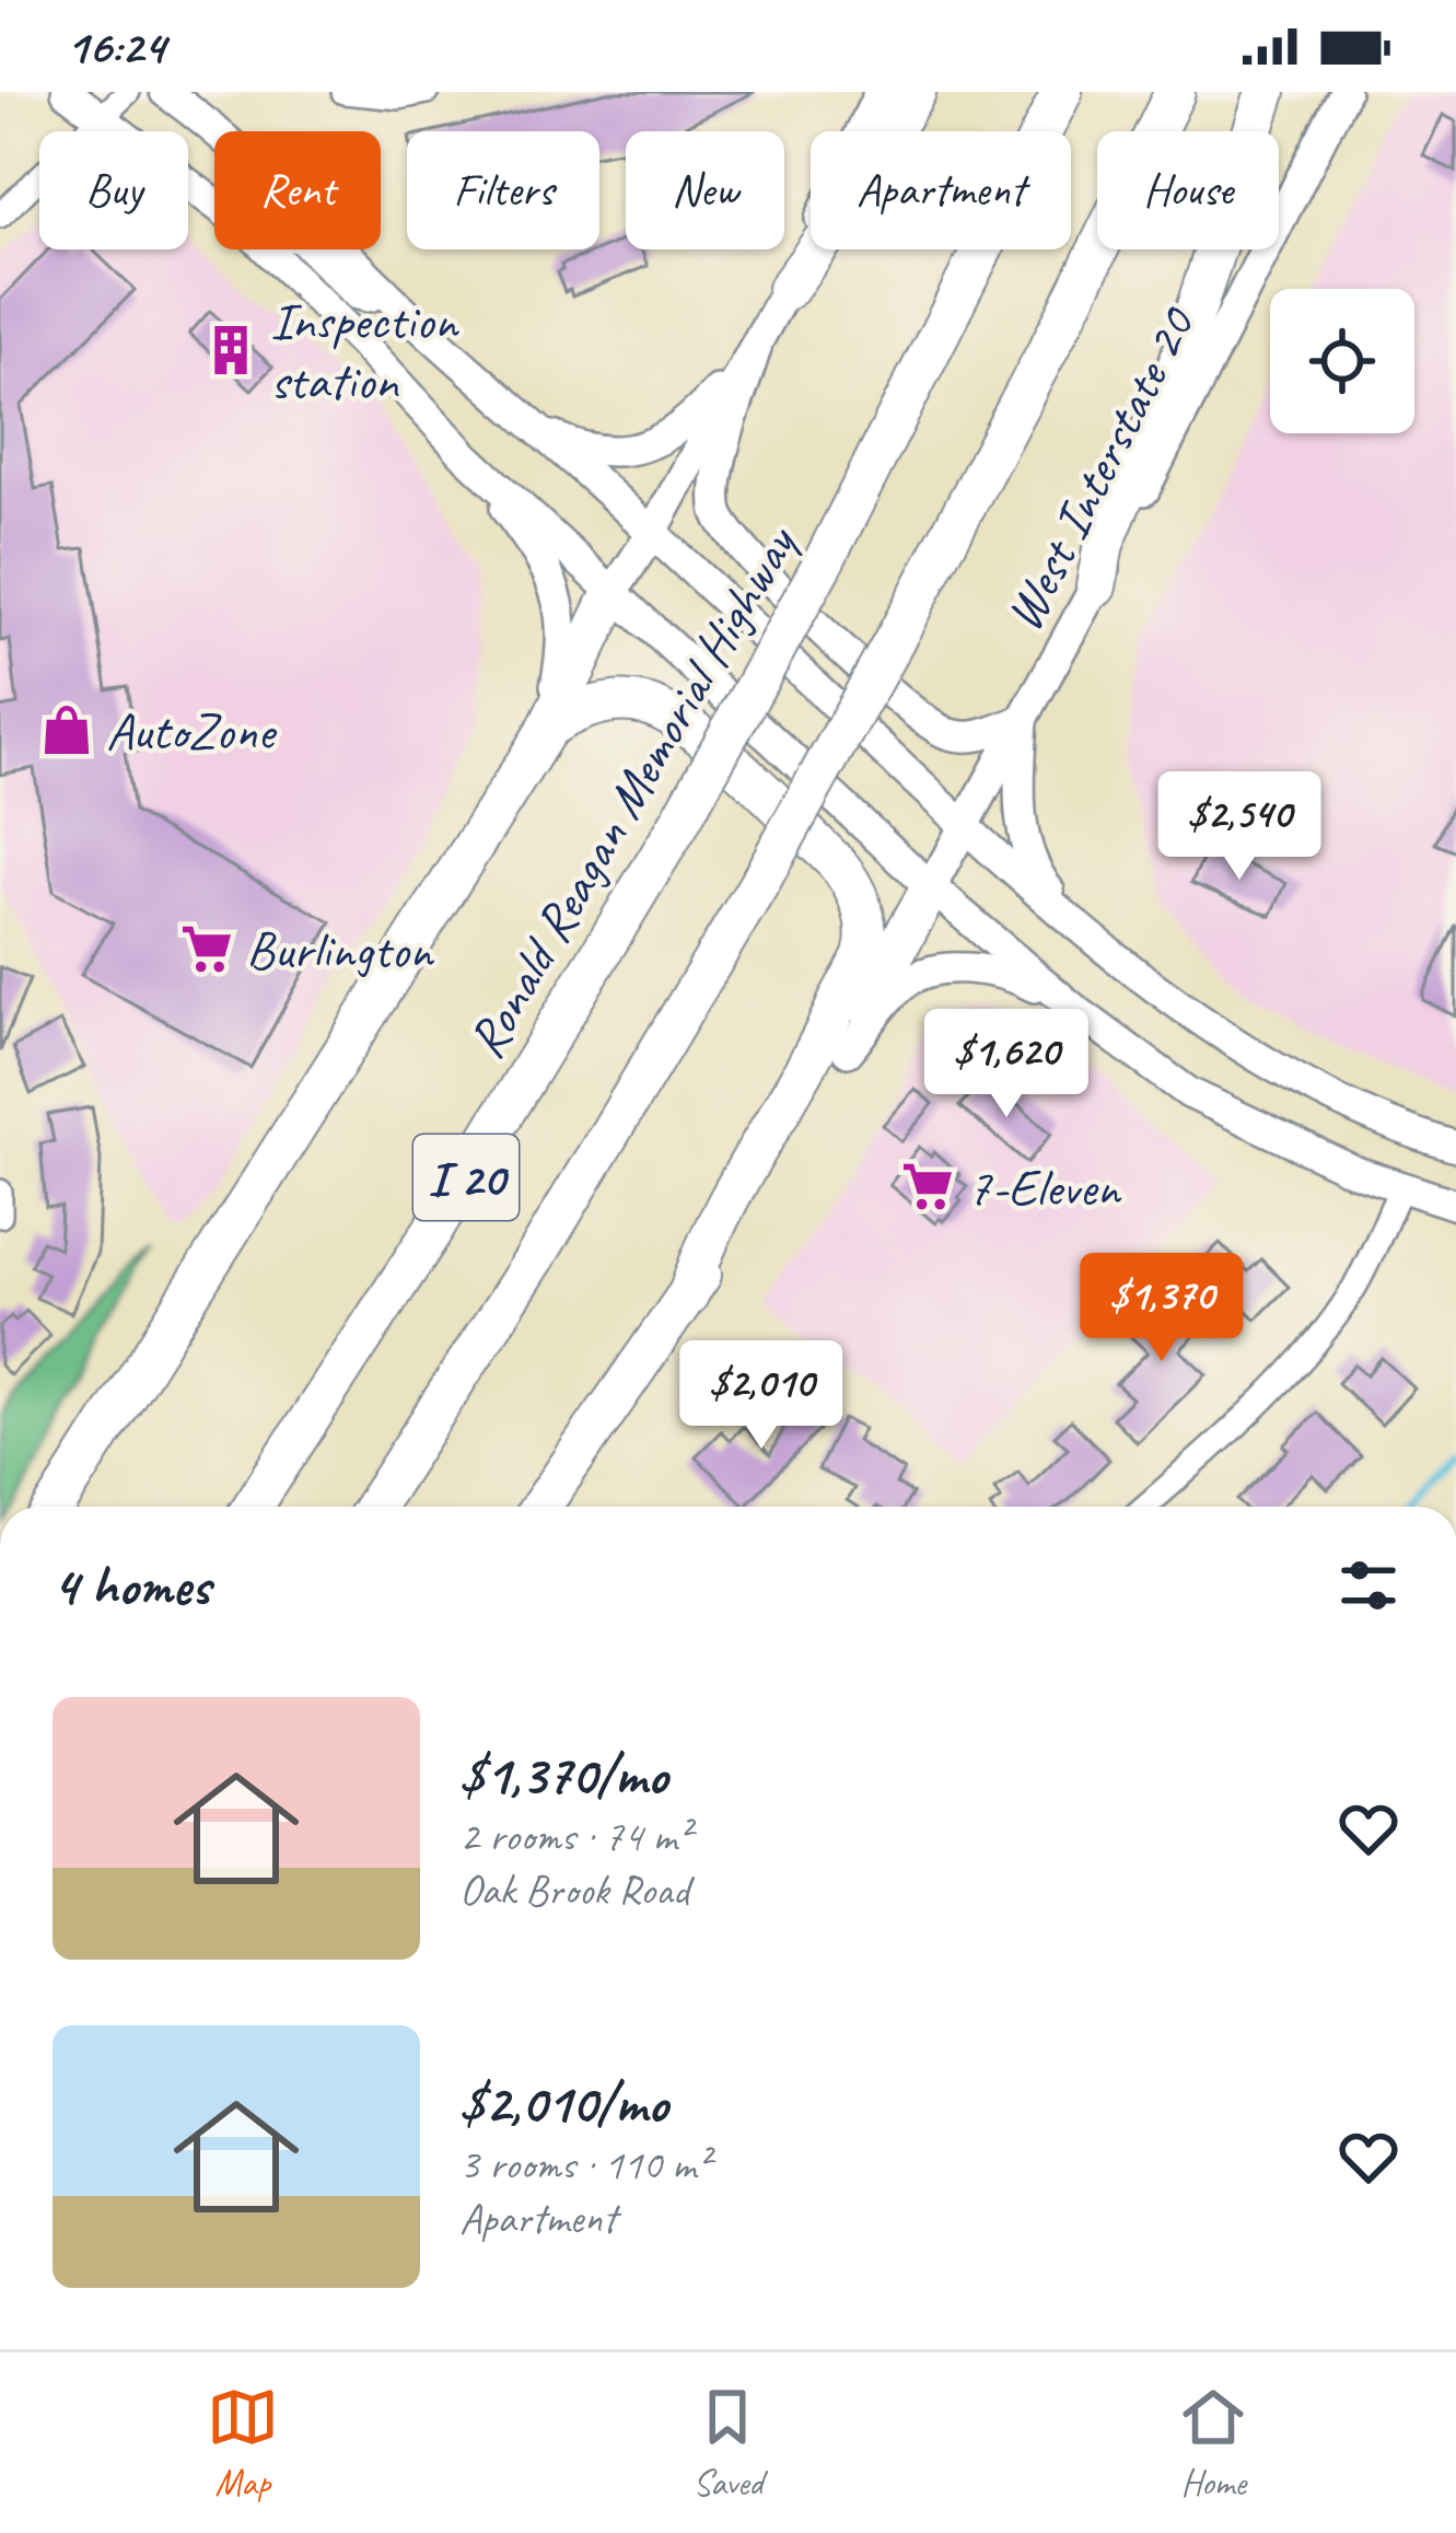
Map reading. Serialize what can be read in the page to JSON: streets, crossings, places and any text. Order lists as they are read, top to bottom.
{
  "streets": {
    "highway": ["Ronald Reagan Memorial Highway", "I 20"],
    "main road": ["West Interstate 20"]
  },
  "places": {
    "building": ["Inspection station"],
    "shop": ["AutoZone"],
    "supermarket": ["Burlington", "7-Eleven"]
  },
  "page": {
    "status": "16:24",
    "chip": [
      "Buy",
      "Rent",
      "Filters",
      "New",
      "Apartment",
      "House"
    ],
    "price": [
      "$2,540",
      "$1,620",
      "$1,370",
      "$2,010"
    ],
    "heading": "4 homes",
    "list": [
      {
        "name": "$1,370/mo",
        "note": "2 rooms · 74 m² · Oak Brook Road"
      },
      {
        "name": "$2,010/mo",
        "note": "3 rooms · 110 m² · Apartment"
      }
    ],
    "tabs": ["Map", "Saved", "Home"]
  }
}
